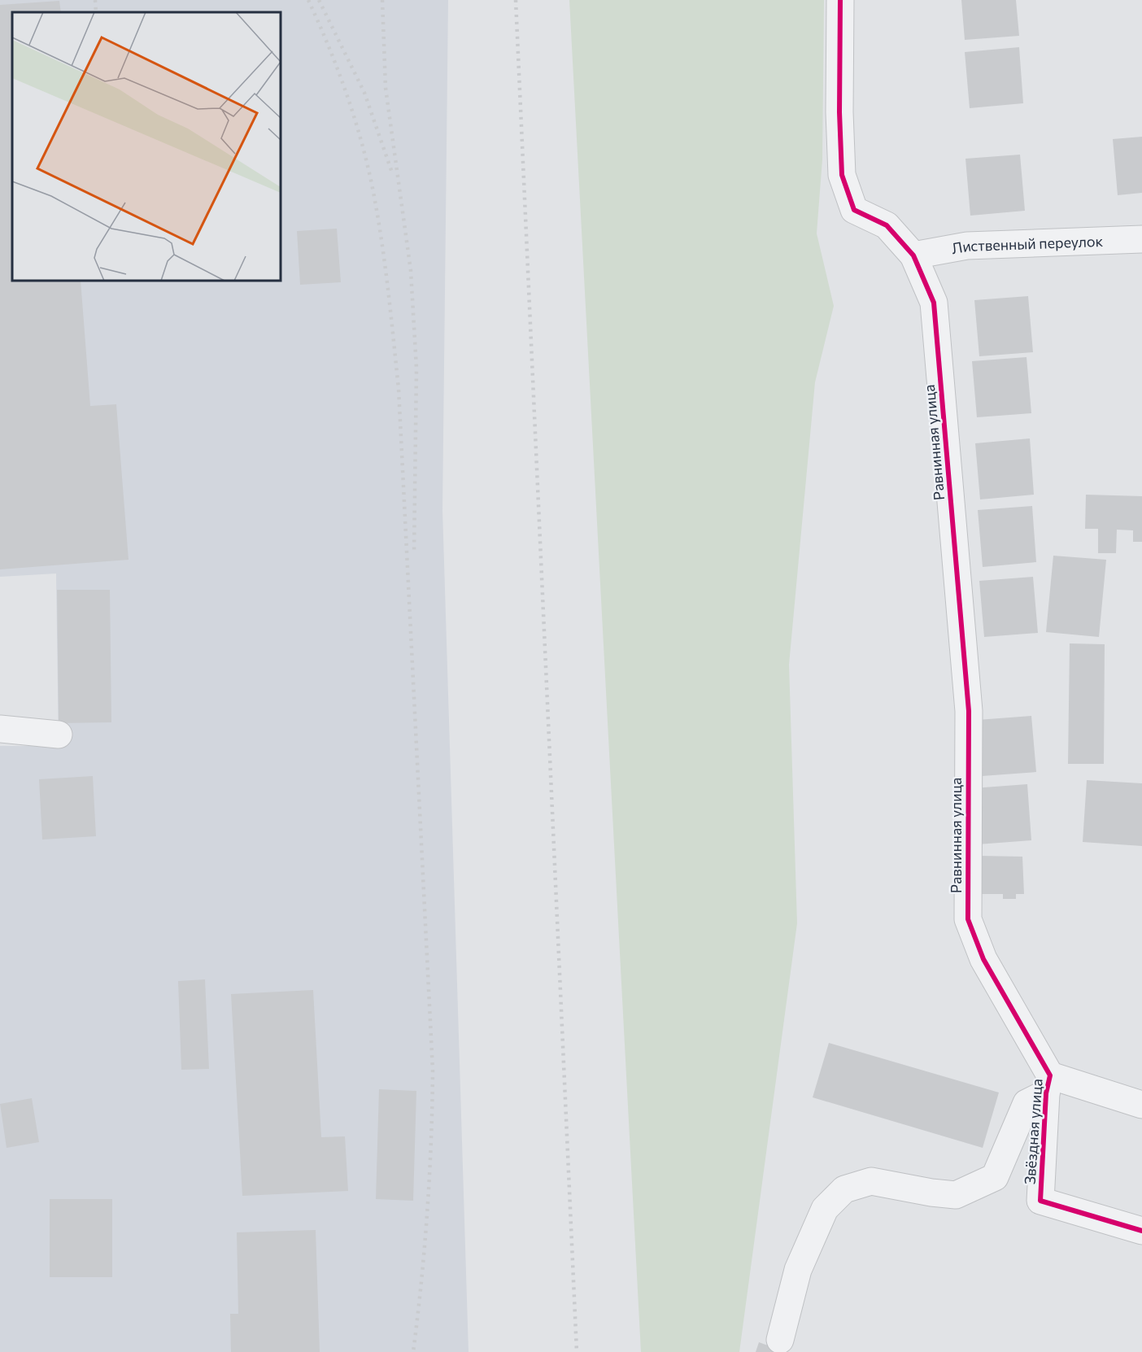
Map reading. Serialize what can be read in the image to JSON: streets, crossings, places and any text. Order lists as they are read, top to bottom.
{
  "streets": {
    "street": ["Лиственный переулок", "Равнинная улица", "Звёздная улица"]
  },
  "crossings": [
    ["Лиственный переулок", "Равнинная улица"],
    ["Равнинная улица", "Звёздная улица"]
  ]
}
